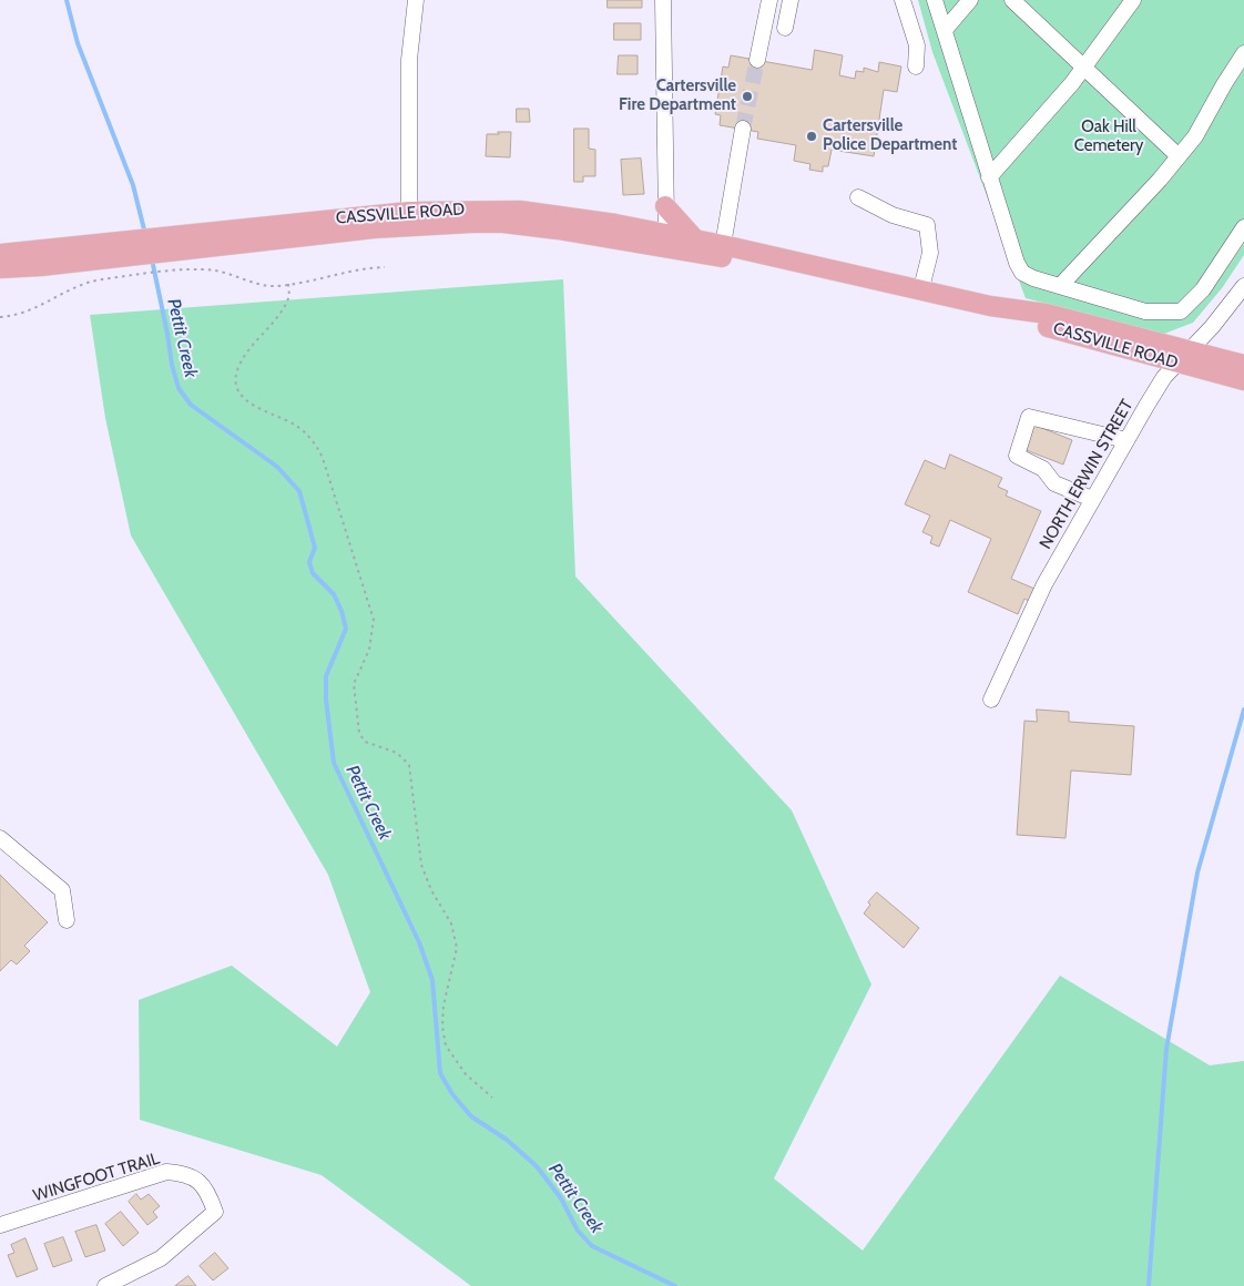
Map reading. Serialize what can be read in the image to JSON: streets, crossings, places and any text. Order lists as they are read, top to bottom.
{
  "streets": {
    "main road": ["CASSVILLE ROAD"],
    "street": ["NORTH ERWIN STREET", "WINGFOOT TRAIL"]
  },
  "crossings": [
    ["CASSVILLE ROAD", "NORTH ERWIN STREET"]
  ],
  "water": ["Pettit Creek"],
  "parks": ["Oak Hill Cemetery"],
  "places": ["Cartersville Fire Department", "Cartersville Police Department"]
}
